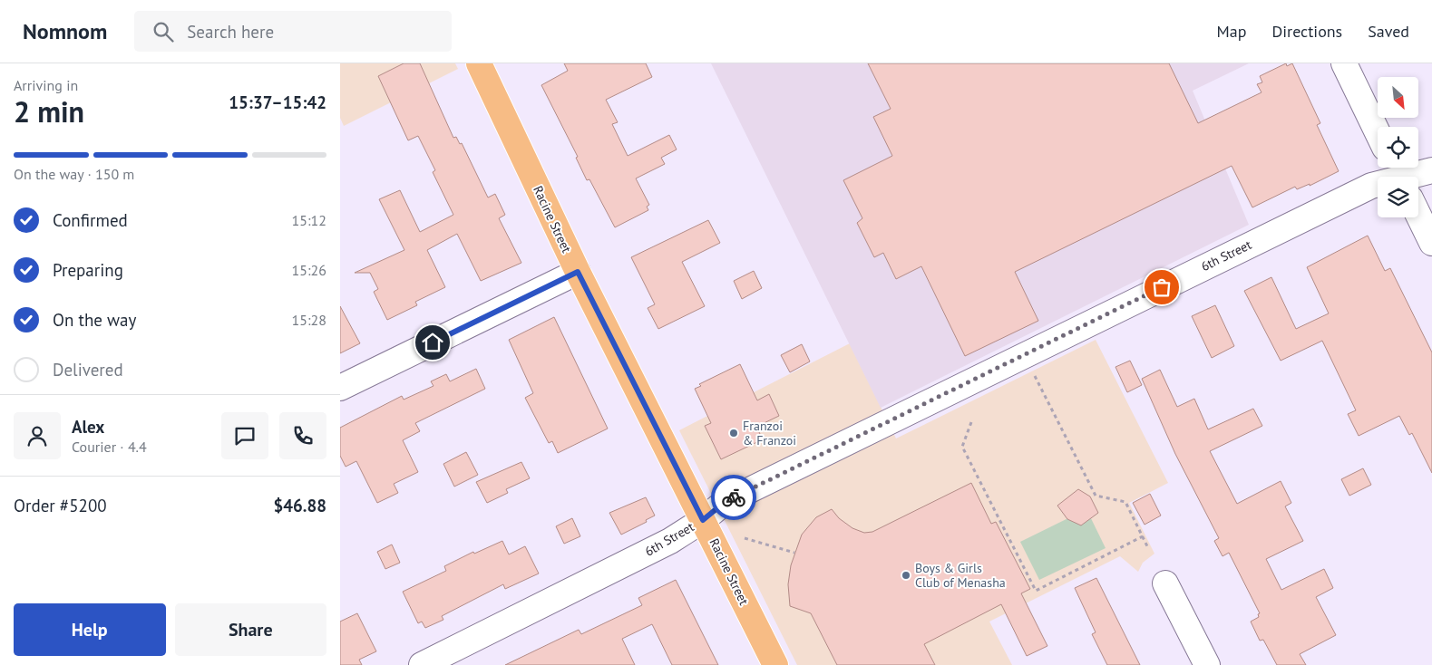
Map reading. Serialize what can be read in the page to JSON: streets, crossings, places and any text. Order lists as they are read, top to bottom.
{
  "streets": {
    "main road": ["Racine Street"],
    "street": ["6th Street"]
  },
  "crossings": [
    ["Racine Street", "6th Street"]
  ],
  "places": ["Franzoi & Franzoi", "Boys & Girls Club of Menasha"],
  "north": "bottom right",
  "page": {
    "header": "Nomnom",
    "search": "Search here",
    "nav": ["Map", "Directions", "Saved"],
    "heading": ["2 min", "Arriving in", "15:37–15:42"],
    "panel": [
      "Alex",
      "Courier · 4.4",
      "Order #5200",
      "$46.88"
    ],
    "bar": "On the way · 150 m",
    "list": [
      ["Confirmed", "15:12"],
      ["Preparing", "15:26"],
      ["On the way", "15:28"],
      "Delivered"
    ],
    "buttons": ["Help", "Share"]
  }
}
